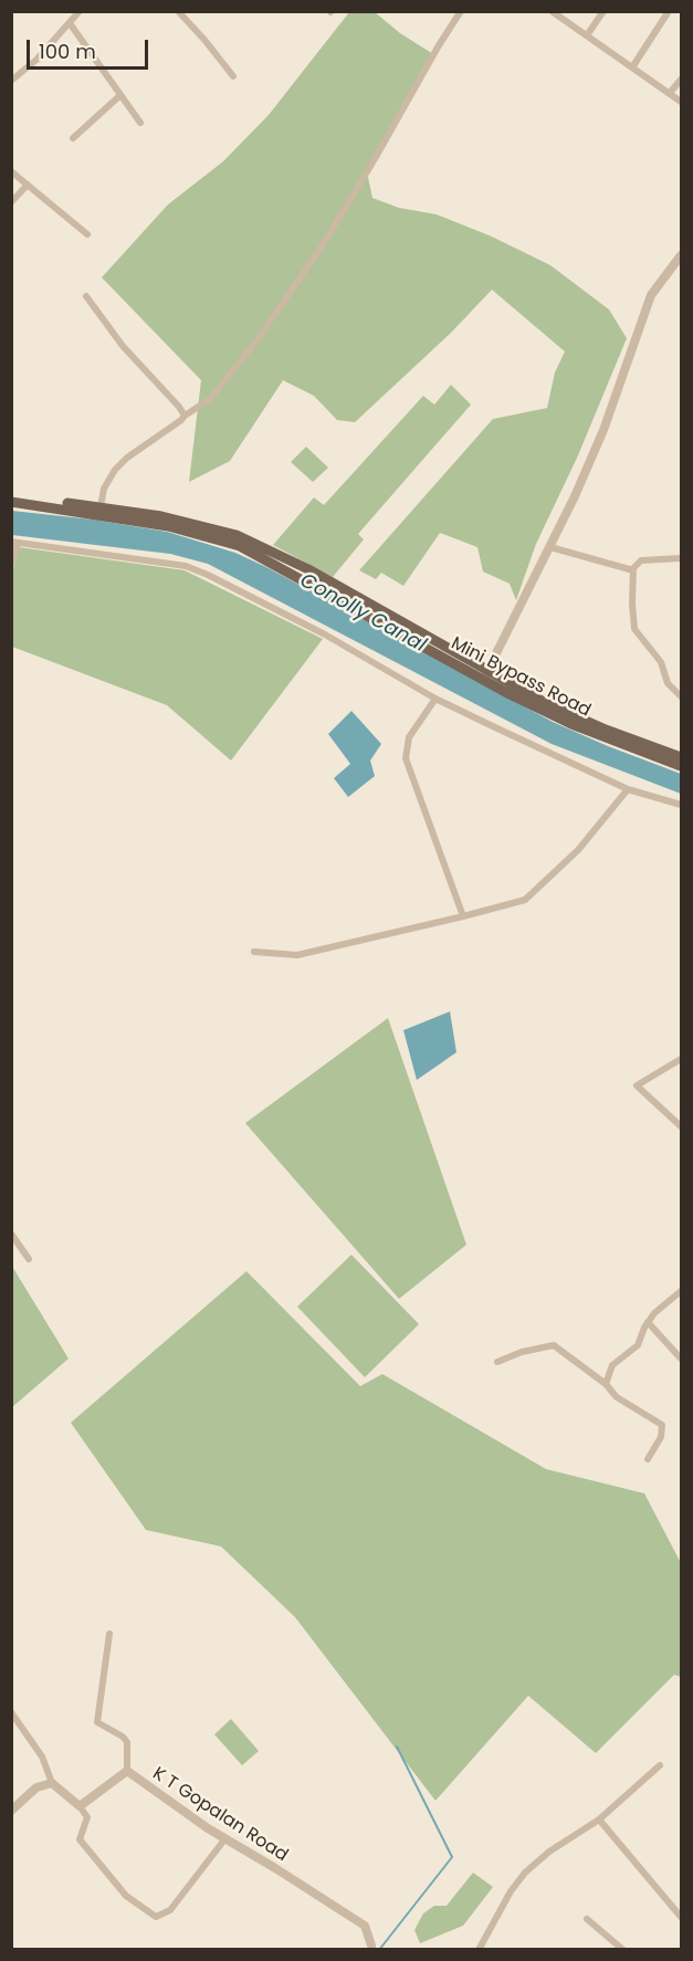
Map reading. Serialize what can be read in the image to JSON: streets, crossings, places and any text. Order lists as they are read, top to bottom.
{
  "streets": {
    "main road": ["Mini Bypass Road"],
    "street": ["K T Gopalan Road"]
  },
  "water": ["Conolly Canal"],
  "scale_bar": "100 m"
}
